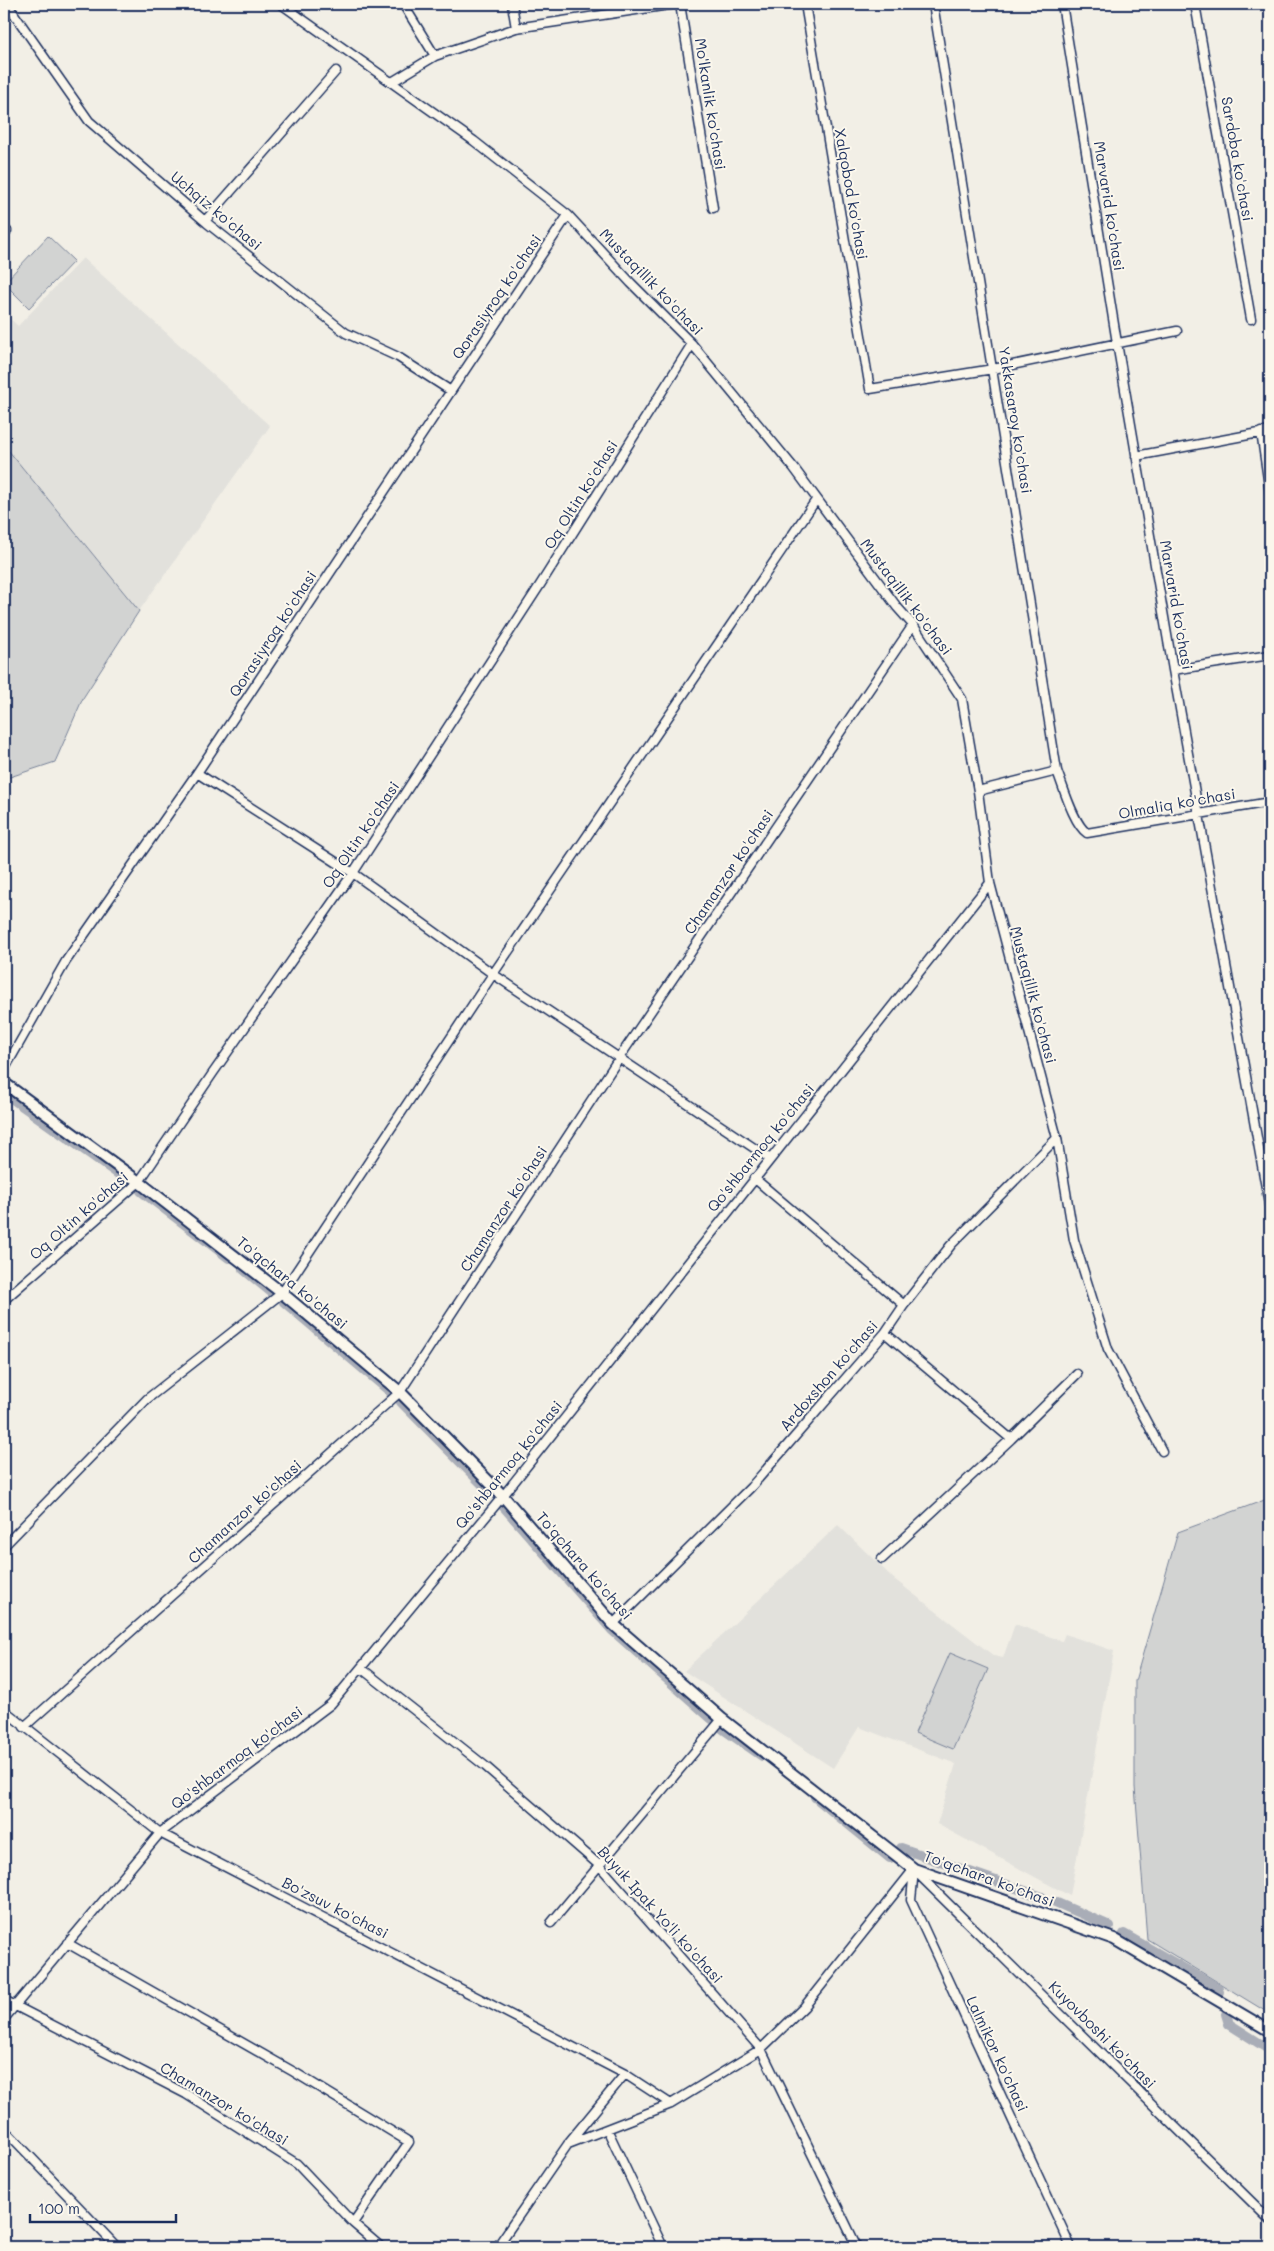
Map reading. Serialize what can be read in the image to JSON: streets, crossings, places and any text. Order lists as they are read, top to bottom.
{
  "streets": {
    "street": [
      "Mo'lkanlik ko'chasi",
      "Sardoba ko'chasi",
      "Xalqobod ko'chasi",
      "Marvarid ko'chasi",
      "Uchqiz ko'chasi",
      "Mustaqillik ko'chasi",
      "Qorasiyroq ko'chasi",
      "Yakkasaroy ko'chasi",
      "Oq Oltin ko'chasi",
      "Olmaliq ko'chasi",
      "Chamanzor ko'chasi",
      "Qo'shbarmoq ko'chasi",
      "To'qchara ko'chasi",
      "Ardoxshon ko'chasi",
      "Bo'zsuv ko'chasi",
      "Buyuk Ipak Yo'li ko'chasi",
      "Kuyovboshi ko'chasi",
      "Lalmikor ko'chasi"
    ]
  },
  "crossings": [
    ["Xalqobod ko'chasi", "Yakkasaroy ko'chasi"],
    ["Marvarid ko'chasi", "Olmaliq ko'chasi"],
    ["Uchqiz ko'chasi", "Qorasiyroq ko'chasi"],
    ["Mustaqillik ko'chasi", "Qorasiyroq ko'chasi"],
    ["Mustaqillik ko'chasi", "Oq Oltin ko'chasi"],
    ["Mustaqillik ko'chasi", "Chamanzor ko'chasi"],
    ["Mustaqillik ko'chasi", "Qo'shbarmoq ko'chasi"],
    ["Mustaqillik ko'chasi", "Ardoxshon ko'chasi"],
    ["Yakkasaroy ko'chasi", "Olmaliq ko'chasi"],
    ["Oq Oltin ko'chasi", "To'qchara ko'chasi"],
    ["Chamanzor ko'chasi", "Qo'shbarmoq ko'chasi"],
    ["Chamanzor ko'chasi", "To'qchara ko'chasi"],
    ["Chamanzor ko'chasi", "Bo'zsuv ko'chasi"],
    ["Qo'shbarmoq ko'chasi", "To'qchara ko'chasi"],
    ["Qo'shbarmoq ko'chasi", "Bo'zsuv ko'chasi"],
    ["Qo'shbarmoq ko'chasi", "Buyuk Ipak Yo'li ko'chasi"],
    ["To'qchara ko'chasi", "Ardoxshon ko'chasi"],
    ["To'qchara ko'chasi", "Kuyovboshi ko'chasi"],
    ["To'qchara ko'chasi", "Lalmikor ko'chasi"],
    ["Kuyovboshi ko'chasi", "Lalmikor ko'chasi"]
  ],
  "scale_bar": "100 m"
}
